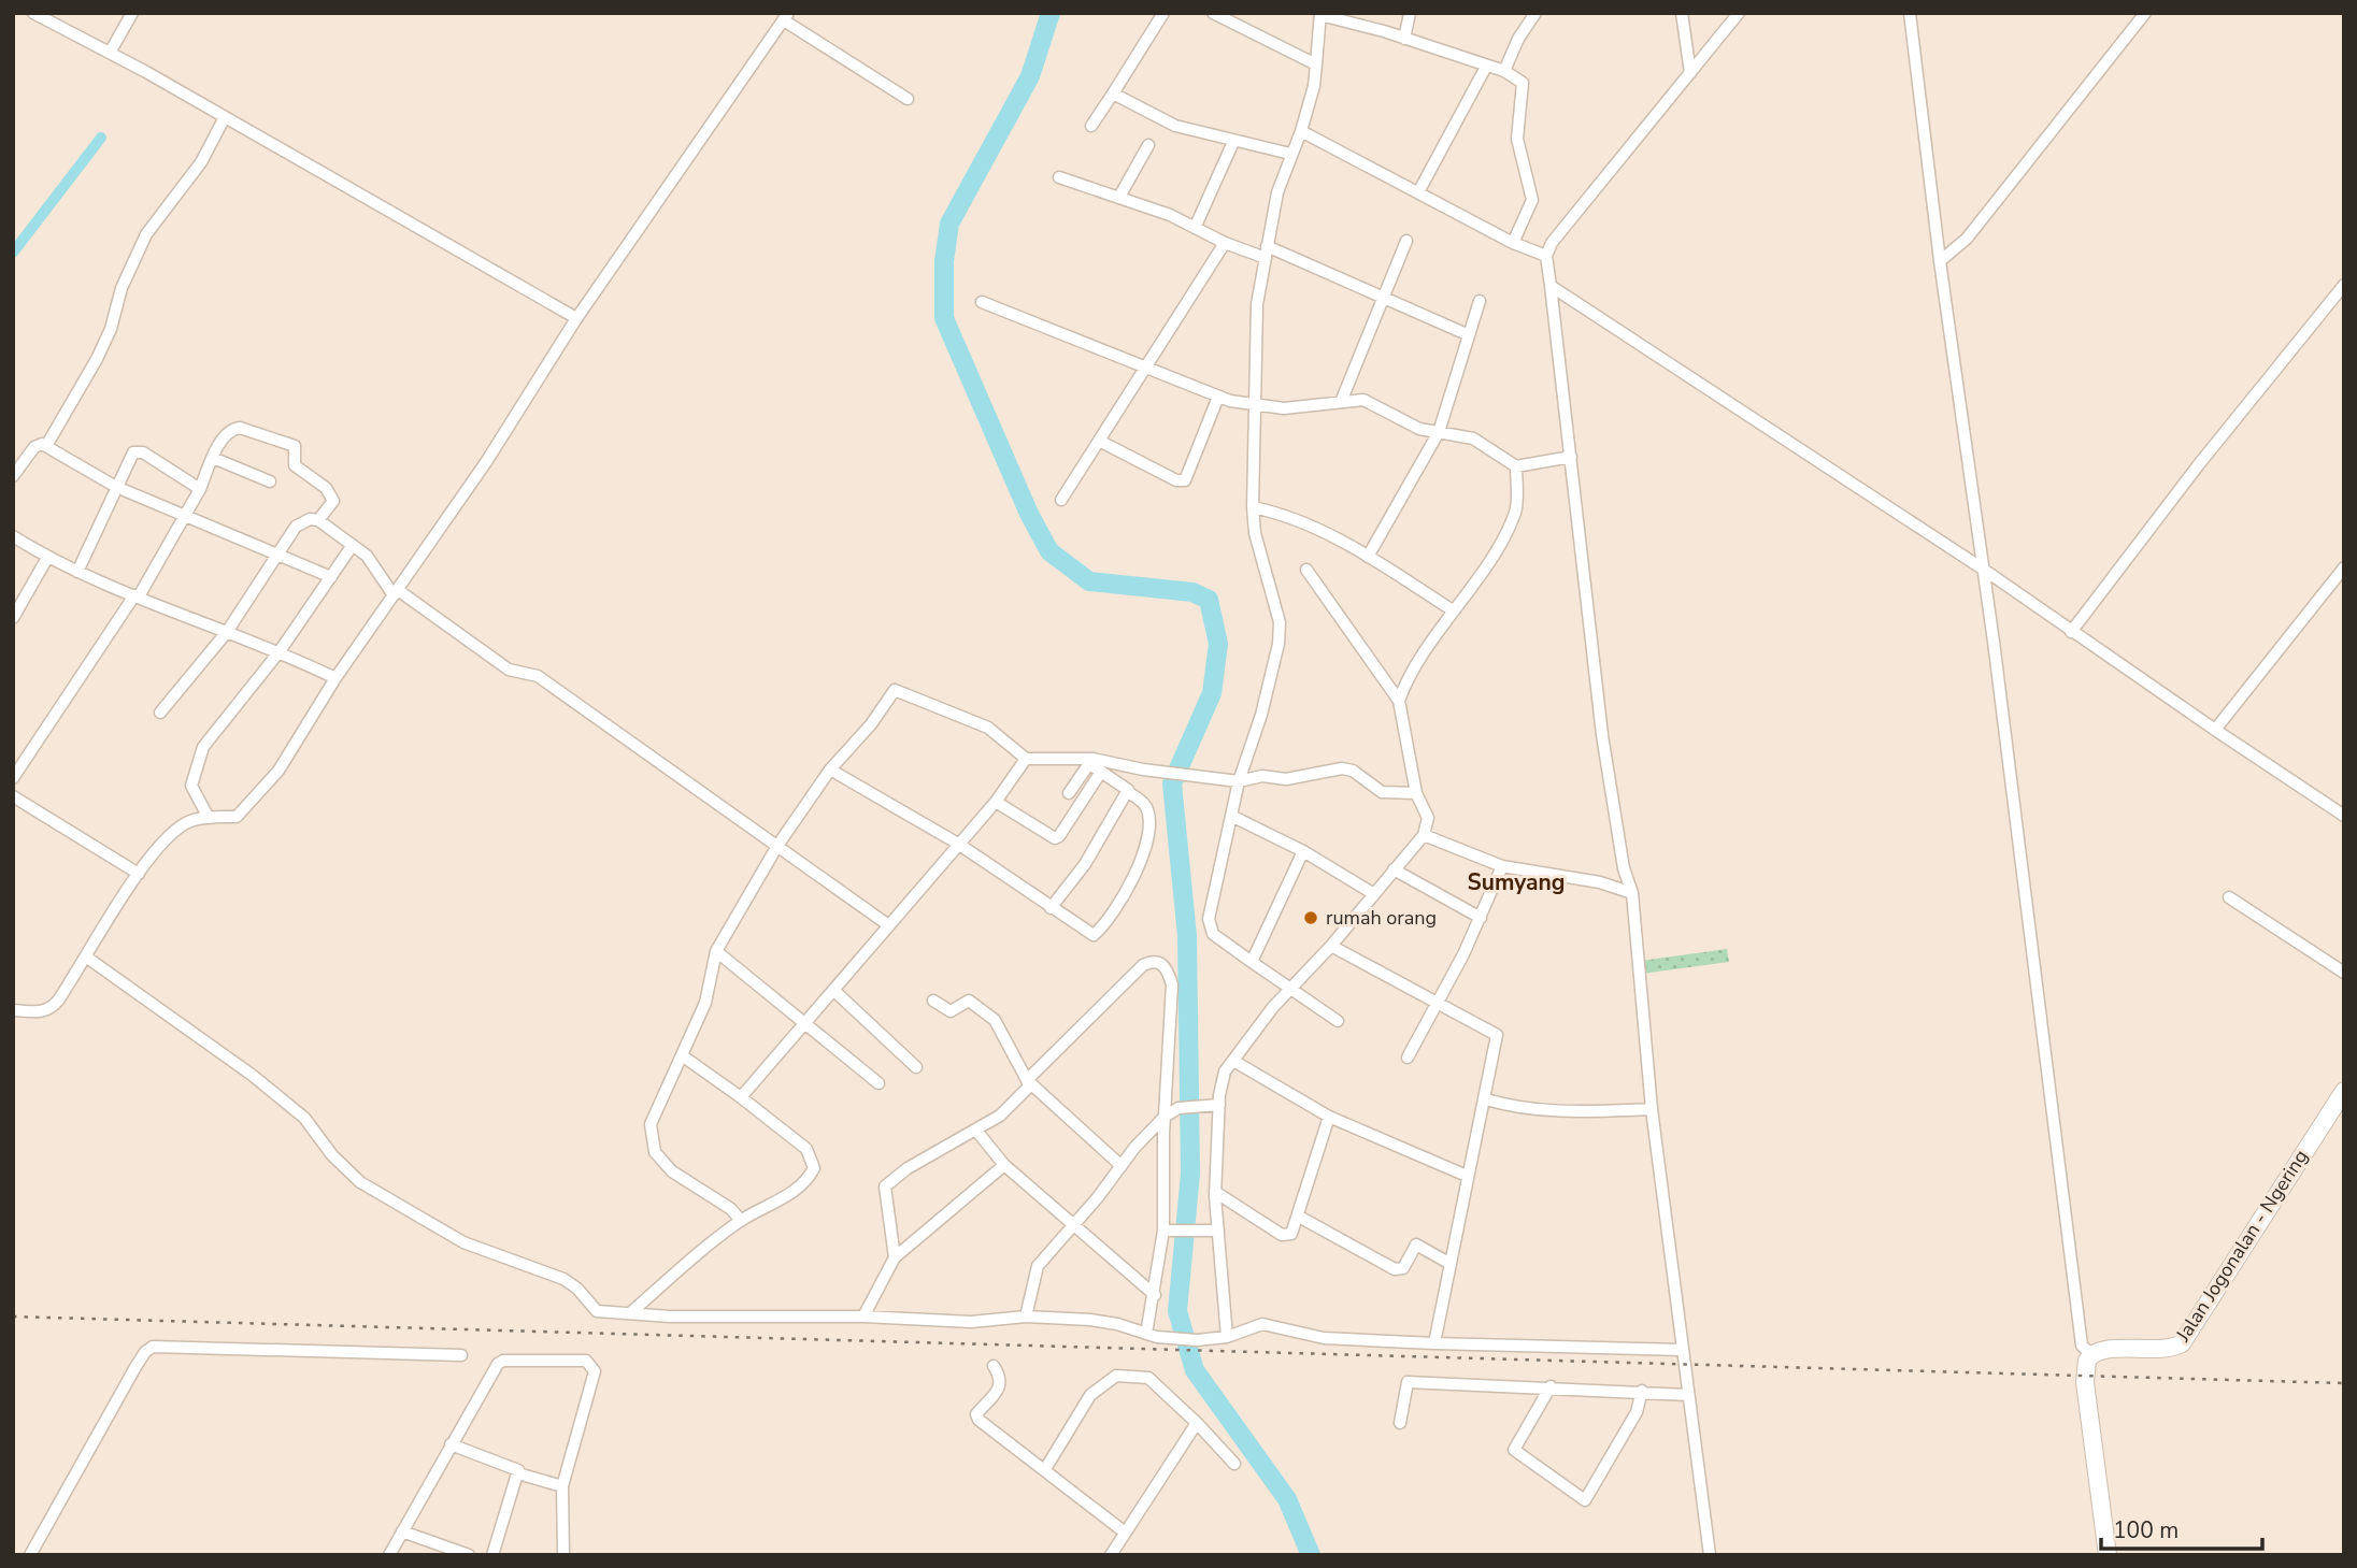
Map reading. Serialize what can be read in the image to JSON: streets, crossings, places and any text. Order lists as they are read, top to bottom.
{
  "streets": {
    "main road": ["Jalan Jogonalan - Ngering"]
  },
  "districts": ["Sumyang"],
  "places": ["rumah orang"],
  "scale_bar": "100 m"
}
